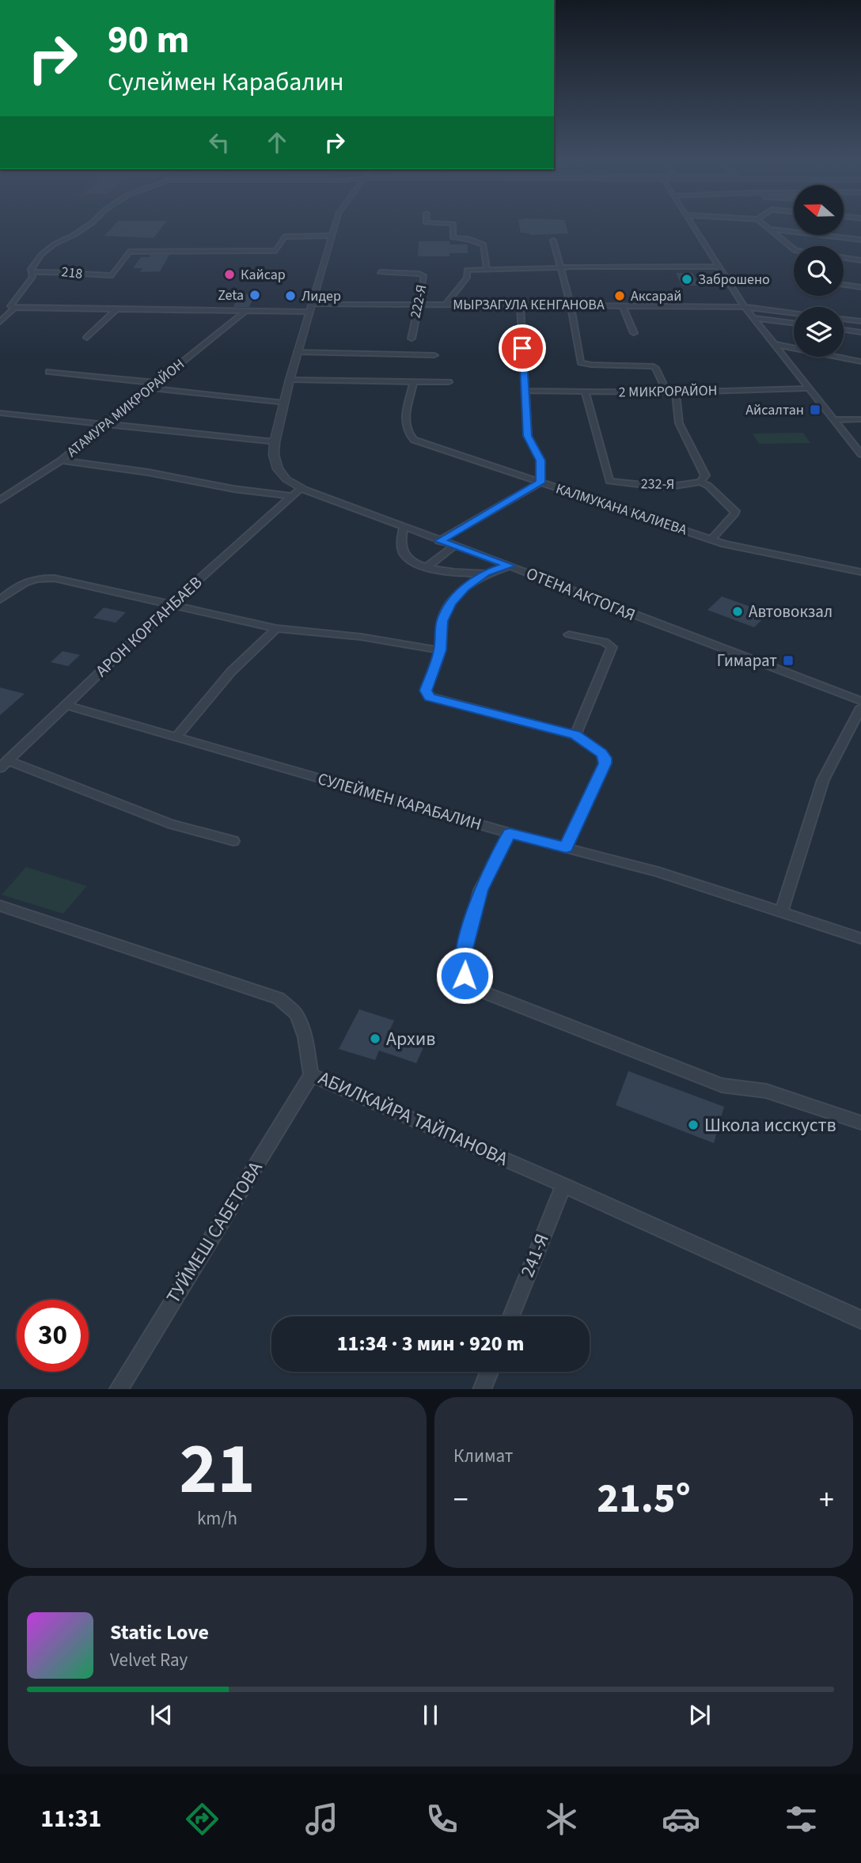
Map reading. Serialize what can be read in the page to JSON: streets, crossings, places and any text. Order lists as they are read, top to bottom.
{
  "streets": {
    "street": [
      "218",
      "222-Я",
      "МЫРЗАГУЛА КЕНГАНОВА",
      "2 МИКРОРАЙОН",
      "АТАМУРА МИКРОРАЙОН",
      "232-Я",
      "КАЛМУКАНА КАЛИЕВА",
      "ОТЕНА АКТОГАЯ",
      "АРОН КОРГАНБАЕВ",
      "СУЛЕЙМЕН КАРАБАЛИН",
      "АБИЛКАЙРА ТАЙПАНОВА",
      "ТУЙМЕШ САБЕТОВА",
      "241-Я"
    ]
  },
  "crossings": [
    ["222-Я", "МЫРЗАГУЛА КЕНГАНОВА"],
    ["МЫРЗАГУЛА КЕНГАНОВА", "АТАМУРА МИКРОРАЙОН"],
    ["2 МИКРОРАЙОН", "232-Я"],
    ["ОТЕНА АКТОГАЯ", "АРОН КОРГАНБАЕВ"],
    ["АРОН КОРГАНБАЕВ", "СУЛЕЙМЕН КАРАБАЛИН"],
    ["АБИЛКАЙРА ТАЙПАНОВА", "ТУЙМЕШ САБЕТОВА"],
    ["АБИЛКАЙРА ТАЙПАНОВА", "241-Я"]
  ],
  "places": {
    "other": [
      "Кайсар",
      "Заброшено",
      "Zeta",
      "Лидер",
      "Аксарай",
      "Автовокзал",
      "Архив",
      "Школа исскуств"
    ],
    "transit": ["Айсалтан", "Гимарат"]
  },
  "north": "left",
  "page": {
    "turn": ["90 m", "Сулеймен Карабалин"],
    "limit": "30",
    "trip": "11:34 · 3 мин · 920 m",
    "tile": [
      ["21", "km/h"],
      "Климат"
    ],
    "heat": ["−", "21.5°", "+"],
    "song": ["Static Love", "Velvet Ray"],
    "tabs": "11:31"
  }
}
